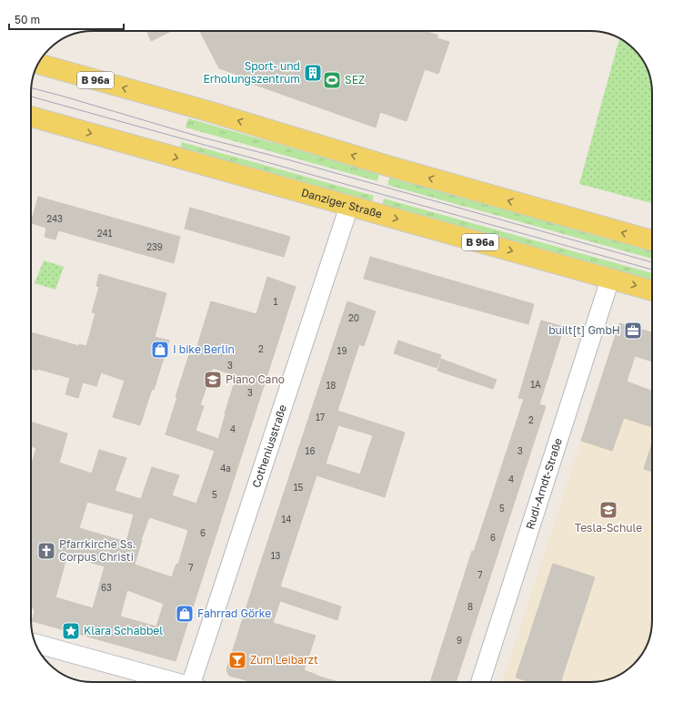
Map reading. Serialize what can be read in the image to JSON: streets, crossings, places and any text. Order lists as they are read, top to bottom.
{
  "streets": {
    "main road": ["B 96a", "Danziger Straße"],
    "street": ["Cotheniusstraße", "Rudi-Arndt-Straße"]
  },
  "crossings": [
    ["Danziger Straße", "Cotheniusstraße"],
    ["Danziger Straße", "Rudi-Arndt-Straße"]
  ],
  "places": {
    "building": ["Sport- und Erholungszentrum"],
    "sports": ["SEZ"],
    "office": ["built[t] GmbH"],
    "shop": ["I bike Berlin", "Fahrrad Görke"],
    "school or university": ["Piano Cano", "Tesla-Schule"],
    "church": ["Pfarrkirche Ss. Corpus Christi"],
    "place": ["Klara Schabbel"],
    "bar": ["Zum Leibarzt"]
  },
  "house_numbers": [
    "243",
    "241",
    "239",
    "1",
    "20",
    "2",
    "19",
    "3",
    "1A",
    "18",
    "3",
    "17",
    "2",
    "4",
    "16",
    "3",
    "4a",
    "4",
    "15",
    "5",
    "5",
    "14",
    "6",
    "6",
    "13",
    "7",
    "7",
    "63",
    "8",
    "9"
  ],
  "scale_bar": "50 m"
}
